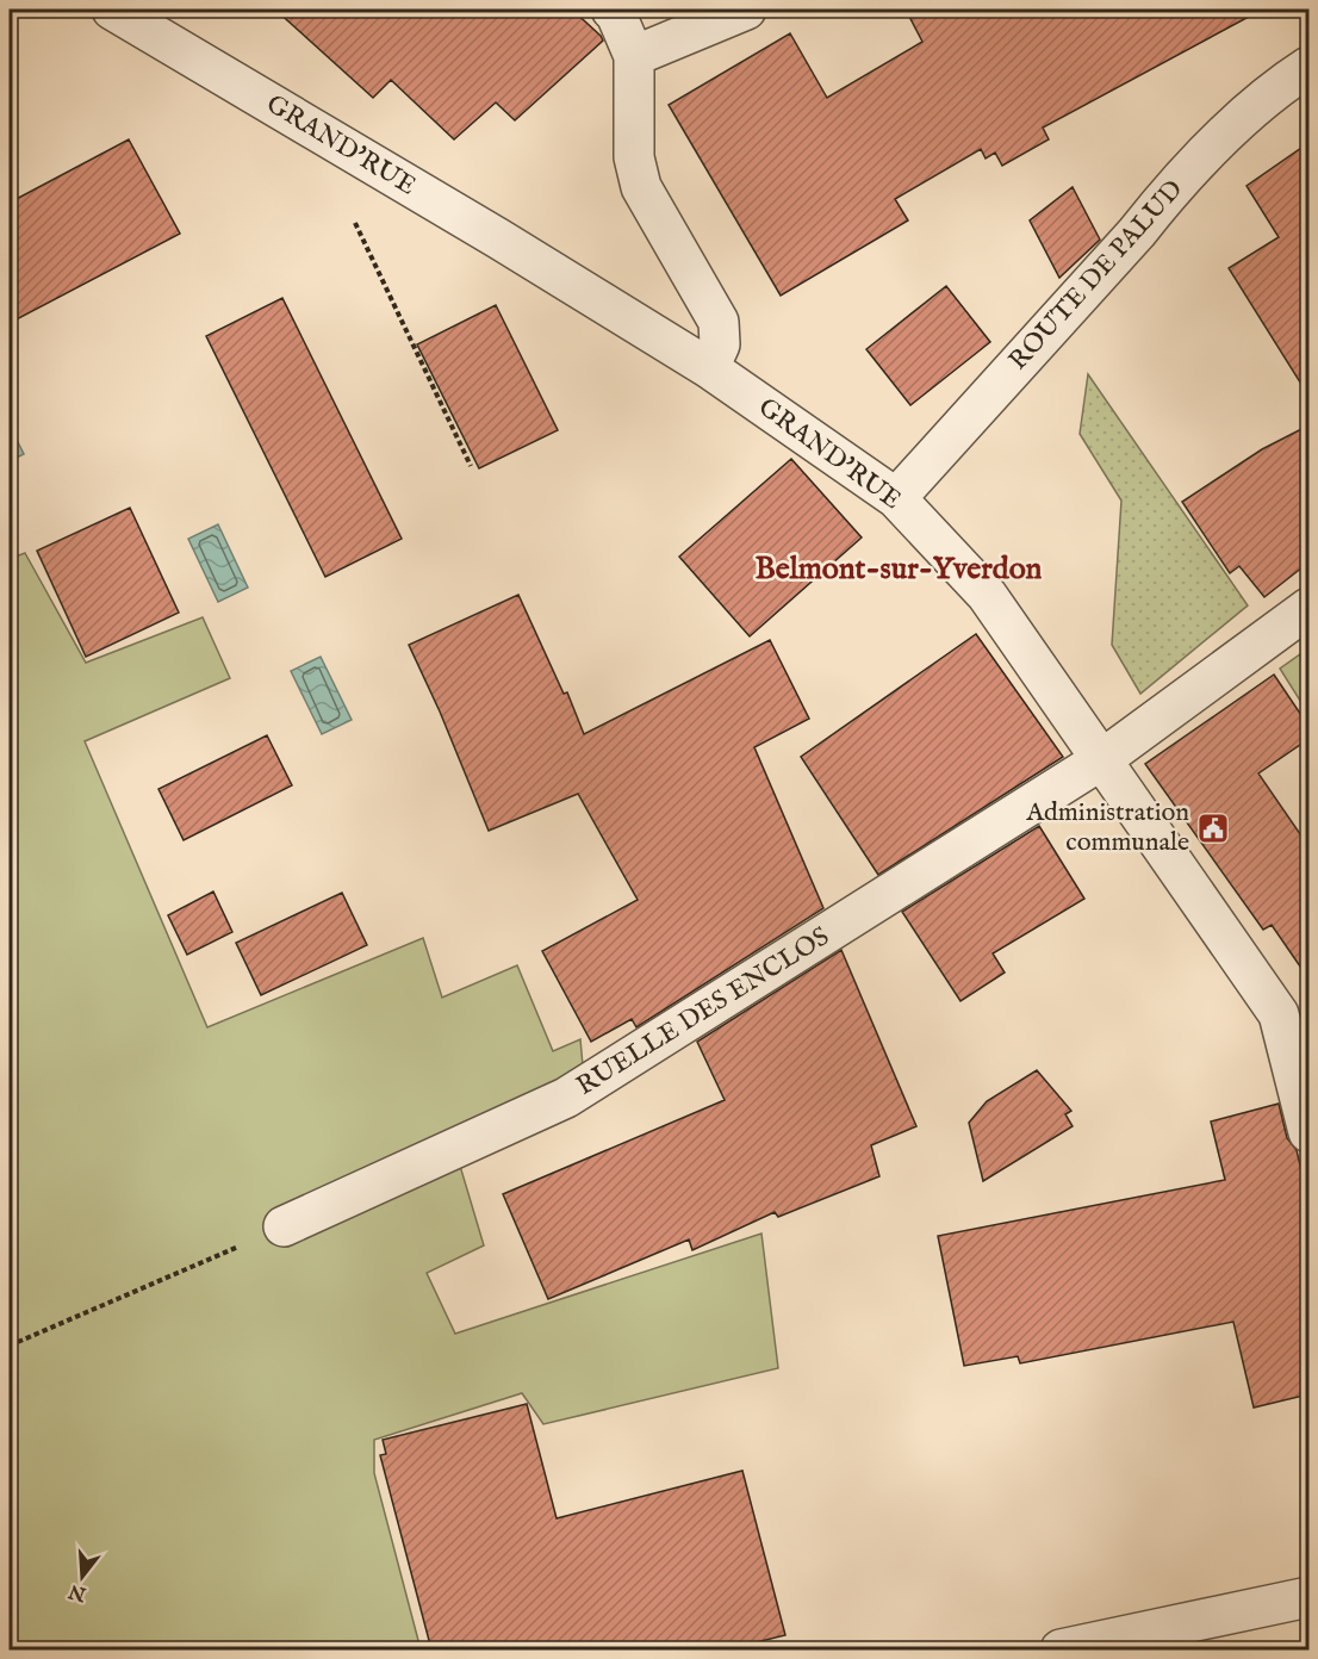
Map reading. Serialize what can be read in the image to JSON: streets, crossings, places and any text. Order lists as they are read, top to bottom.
{
  "streets": {
    "street": ["GRAND'RUE", "ROUTE DE PALUD", "RUELLE DES ENCLOS"]
  },
  "crossings": [
    ["GRAND'RUE", "ROUTE DE PALUD"],
    ["GRAND'RUE", "RUELLE DES ENCLOS"]
  ],
  "districts": ["Belmont-sur-Yverdon"],
  "places": {
    "public building": ["Administration communale"]
  },
  "north": "bottom"
}
